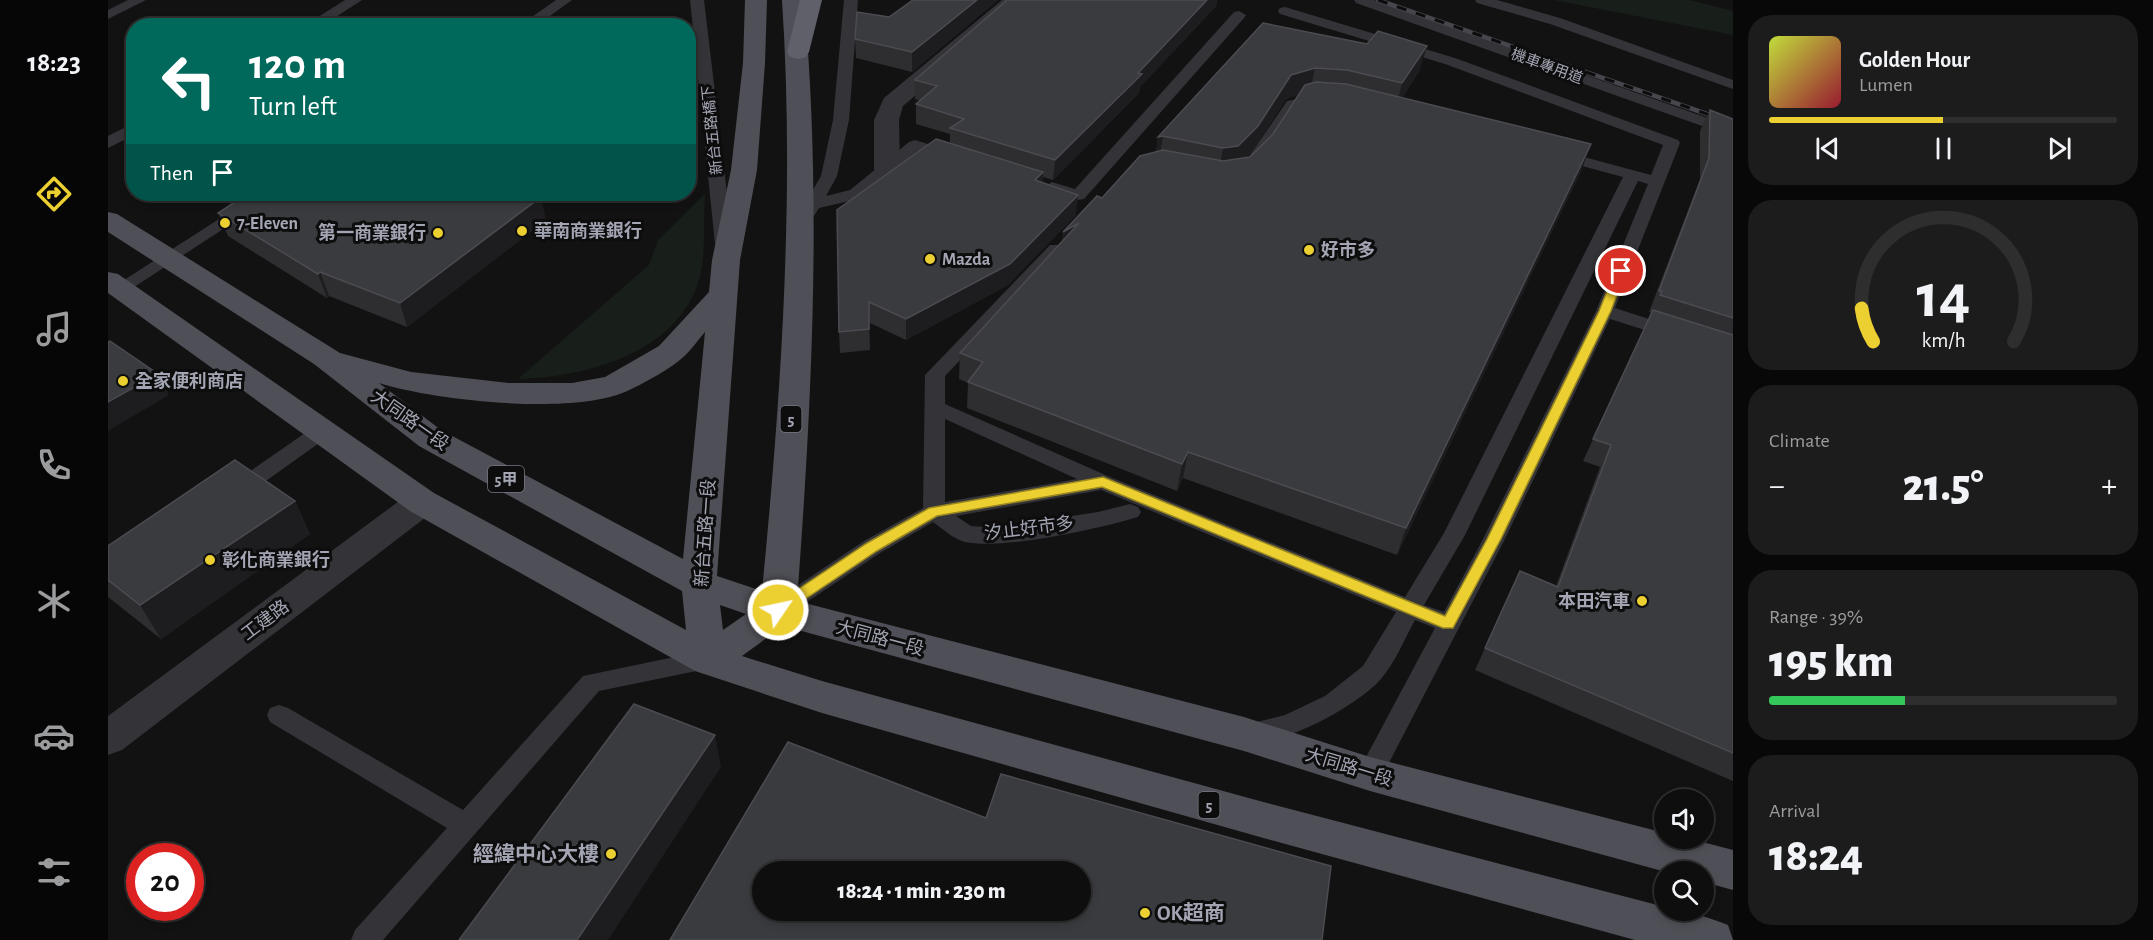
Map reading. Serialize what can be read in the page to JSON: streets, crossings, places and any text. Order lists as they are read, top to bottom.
{
  "streets": {
    "main road": [
      "5",
      "大同路一段",
      "5甲",
      "新台五路一段"
    ],
    "street": ["工建路"],
    "lane": ["機車專用道", "新台五路橋下", "汐止好市多"]
  },
  "crossings": [
    ["新台五路橋下", "新台五路一段"],
    ["5", "大同路一段"],
    ["5", "新台五路一段"],
    ["大同路一段", "新台五路一段"]
  ],
  "places": [
    "7-Eleven",
    "華南商業銀行",
    "第一商業銀行",
    "好市多",
    "Mazda",
    "全家便利商店",
    "彰化商業銀行",
    "本田汽車",
    "經緯中心大樓",
    "OK超商"
  ],
  "page": {
    "tabs": "18:23",
    "turn": ["120 m", "Turn left"],
    "song": ["Golden Hour", "Lumen"],
    "then": "Then",
    "tile": [
      "Climate",
      ["Range · 39%", "195 km"],
      ["Arrival", "18:24"]
    ],
    "heat": ["−", "21.5°", "+"],
    "limit": "20",
    "trip": "18:24 · 1 min · 230 m",
    "gauge": ["14", "km/h"]
  }
}
